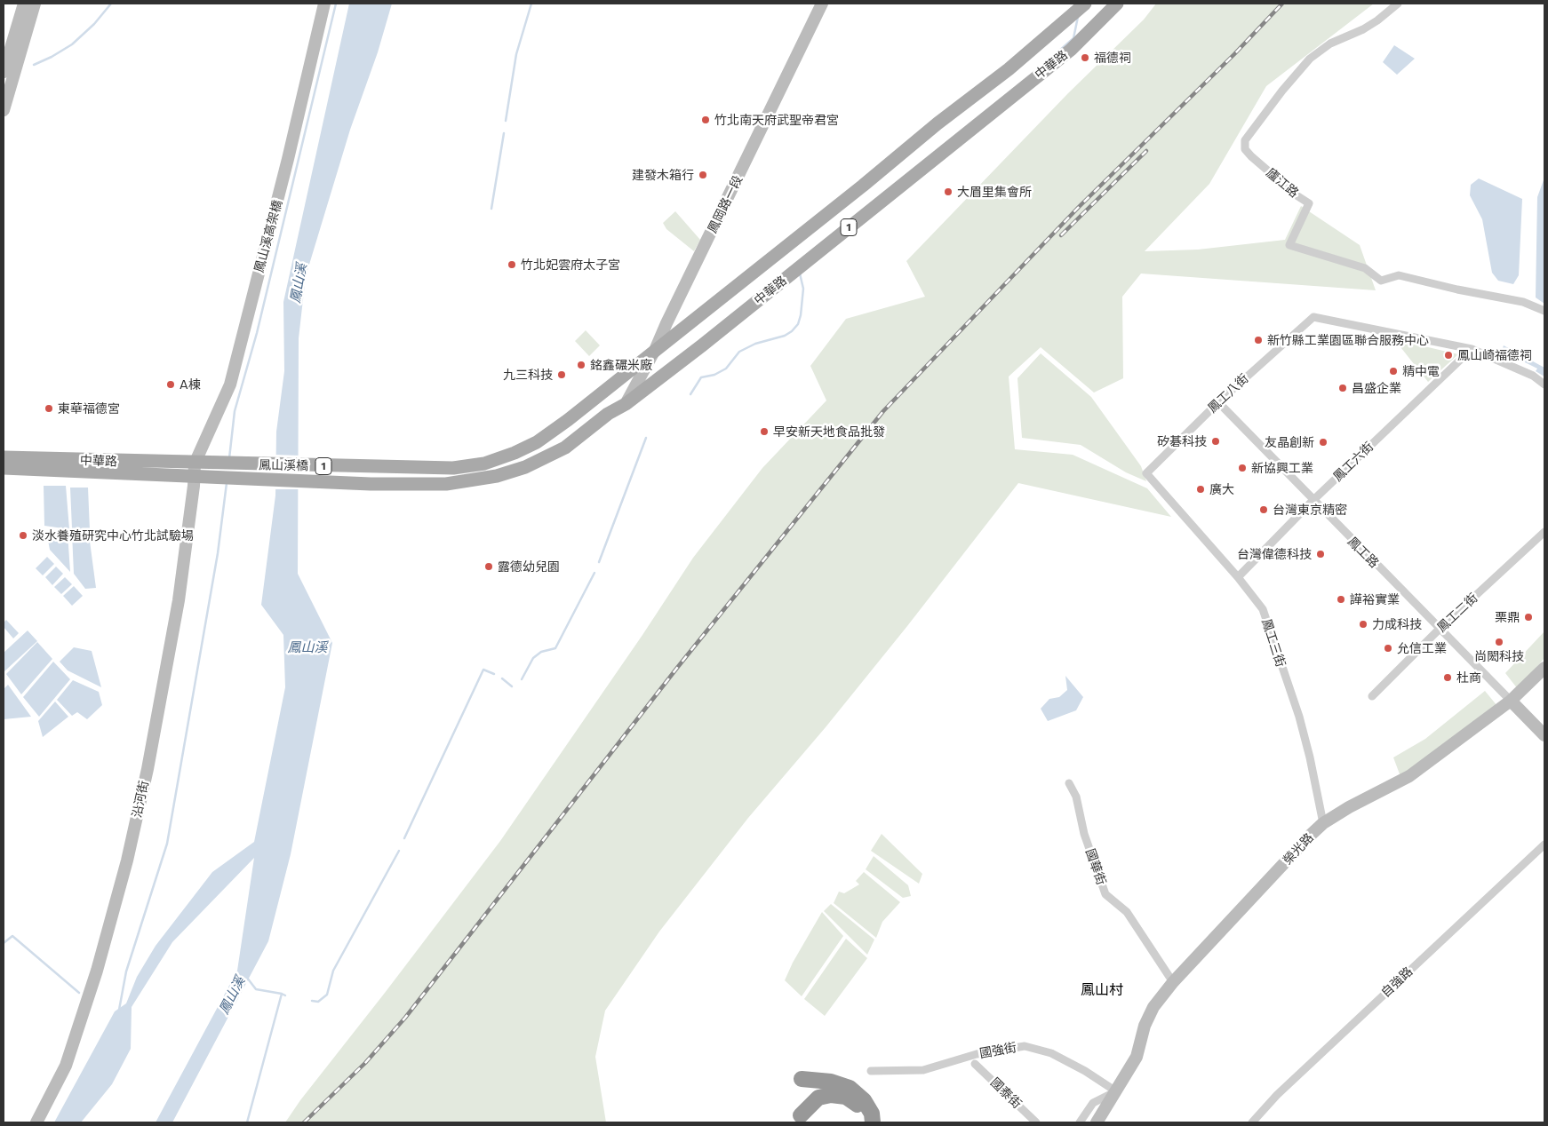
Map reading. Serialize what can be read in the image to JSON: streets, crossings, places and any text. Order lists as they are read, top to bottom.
{
  "streets": {
    "main road": ["中華路", "1", "鳳山溪橋"],
    "street": [
      "廬江路",
      "鳳岡路一段",
      "鳳山溪高架橋",
      "鳳工八街",
      "鳳工六街",
      "鳳工路",
      "鳳工二街",
      "鳳工三街",
      "沿河街",
      "榮光路",
      "國華街",
      "自強路",
      "國強街",
      "國泰街"
    ]
  },
  "crossings": [
    ["中華路", "鳳岡路一段"],
    ["中華路", "鳳山溪高架橋"],
    ["中華路", "鳳山溪橋"],
    ["中華路", "沿河街"],
    ["鳳山溪高架橋", "鳳山溪橋"],
    ["鳳山溪高架橋", "沿河街"],
    ["鳳工八街", "鳳工六街"],
    ["鳳工八街", "鳳工路"],
    ["鳳工八街", "鳳工三街"],
    ["鳳工六街", "鳳工路"],
    ["鳳工六街", "鳳工三街"],
    ["鳳山溪橋", "沿河街"],
    ["鳳工路", "鳳工二街"],
    ["鳳工路", "榮光路"],
    ["鳳工三街", "榮光路"],
    ["榮光路", "國華街"],
    ["榮光路", "國強街"]
  ],
  "districts": ["鳳山村"],
  "water": ["鳳山溪"],
  "places": [
    "福德祠",
    "竹北南天府武聖帝君宮",
    "建發木箱行",
    "大眉里集會所",
    "竹北妃雲府太子宮",
    "新竹縣工業園區聯合服務中心",
    "鳳山崎福德祠",
    "銘鑫碾米廠",
    "精中電",
    "九三科技",
    "A棟",
    "昌盛企業",
    "東華福德宮",
    "早安新天地食品批發",
    "矽碁科技",
    "友晶創新",
    "新協興工業",
    "廣大",
    "台灣東京精密",
    "淡水養殖研究中心竹北試驗場",
    "台灣偉德科技",
    "露德幼兒園",
    "譁裕實業",
    "栗鼎",
    "力成科技",
    "尚閎科技",
    "允信工業",
    "杜商"
  ]
}
